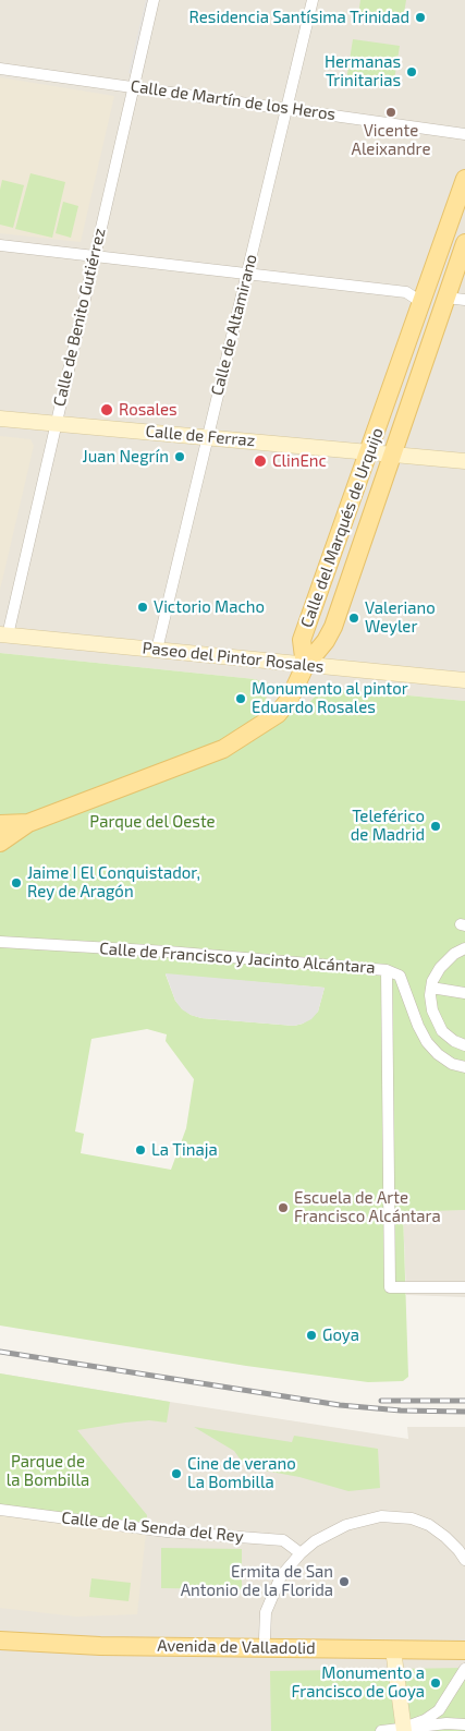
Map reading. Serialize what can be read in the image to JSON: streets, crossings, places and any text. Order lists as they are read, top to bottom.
{
  "streets": {
    "main road": [
      "Calle de Ferraz",
      "Calle del Marqués de Urquijo",
      "Paseo del Pintor Rosales",
      "Avenida de Valladolid"
    ],
    "street": [
      "Calle de Martín de los Heros",
      "Calle de Benito Gutiérrez",
      "Calle de Altamirano",
      "Calle de Francisco y Jacinto Alcántara",
      "Calle de la Senda del Rey"
    ]
  },
  "crossings": [
    ["Calle de Martín de los Heros", "Calle de Benito Gutiérrez"],
    ["Calle de Martín de los Heros", "Calle de Altamirano"],
    ["Calle de Benito Gutiérrez", "Calle de Ferraz"],
    ["Calle de Benito Gutiérrez", "Paseo del Pintor Rosales"],
    ["Calle de Altamirano", "Calle de Ferraz"],
    ["Calle de Altamirano", "Paseo del Pintor Rosales"],
    ["Calle de Ferraz", "Calle del Marqués de Urquijo"],
    ["Calle del Marqués de Urquijo", "Paseo del Pintor Rosales"]
  ],
  "parks": ["Parque del Oeste", "Parque de la Bombilla"],
  "places": [
    "Residencia Santísima Trinidad",
    "Hermanas Trinitarias",
    "Vicente Aleixandre",
    "Rosales",
    "Juan Negrín",
    "ClinEnc",
    "Victorio Macho",
    "Valeriano Weyler",
    "Monumento al pintor Eduardo Rosales",
    "Teleférico de Madrid",
    "Jaime I El Conquistador, Rey de Aragón",
    "La Tinaja",
    "Escuela de Arte Francisco Alcántara",
    "Goya",
    "Cine de verano La Bombilla",
    "Ermita de San Antonio de la Florida",
    "Monumento a Francisco de Goya"
  ]
}
